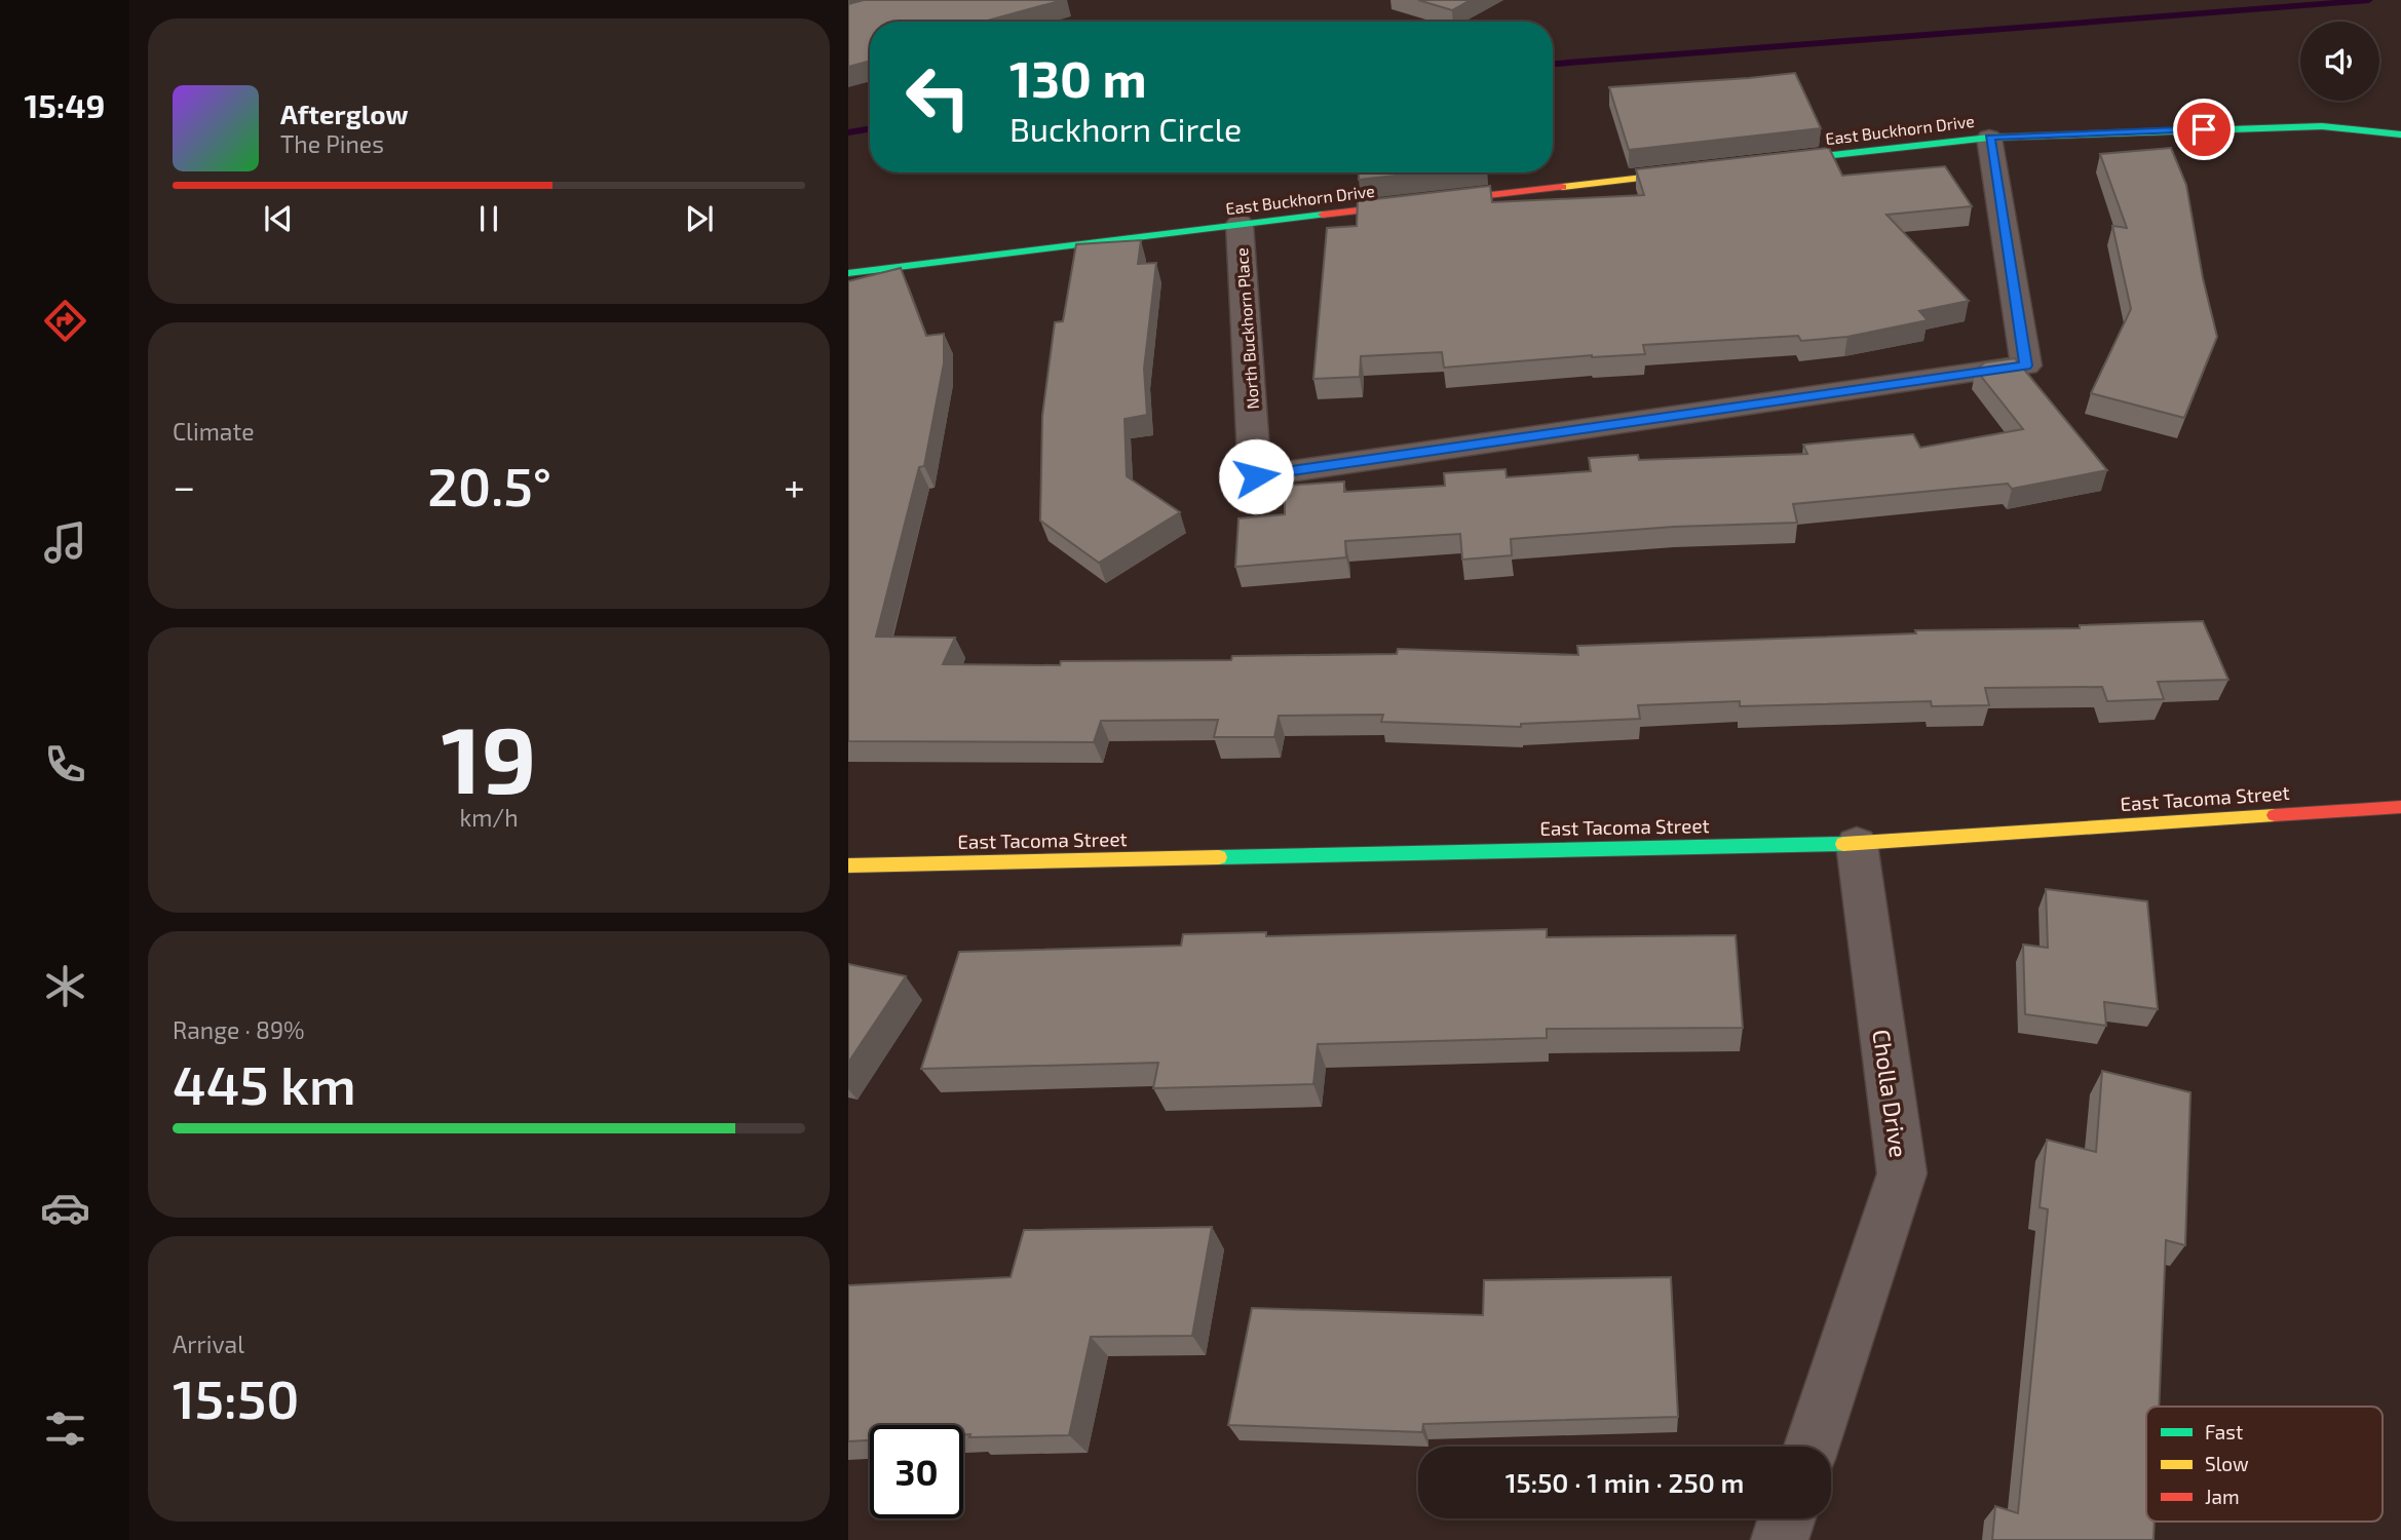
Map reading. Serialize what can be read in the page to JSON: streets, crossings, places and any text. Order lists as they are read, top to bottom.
{
  "streets": {
    "street": [
      "East Buckhorn Drive",
      "North Buckhorn Place",
      "East Tacoma Street",
      "Cholla Drive"
    ]
  },
  "crossings": [
    ["East Buckhorn Drive", "North Buckhorn Place"],
    ["East Tacoma Street", "Cholla Drive"]
  ],
  "legend": ["Fast", "Slow", "Jam"],
  "page": {
    "tabs": "15:49",
    "turn": ["130 m", "Buckhorn Circle"],
    "song": ["Afterglow", "The Pines"],
    "tile": [
      "Climate",
      ["19", "km/h"],
      ["Range · 89%", "445 km"],
      ["Arrival", "15:50"]
    ],
    "heat": ["−", "20.5°", "+"],
    "limit": "30",
    "trip": "15:50 · 1 min · 250 m"
  }
}
